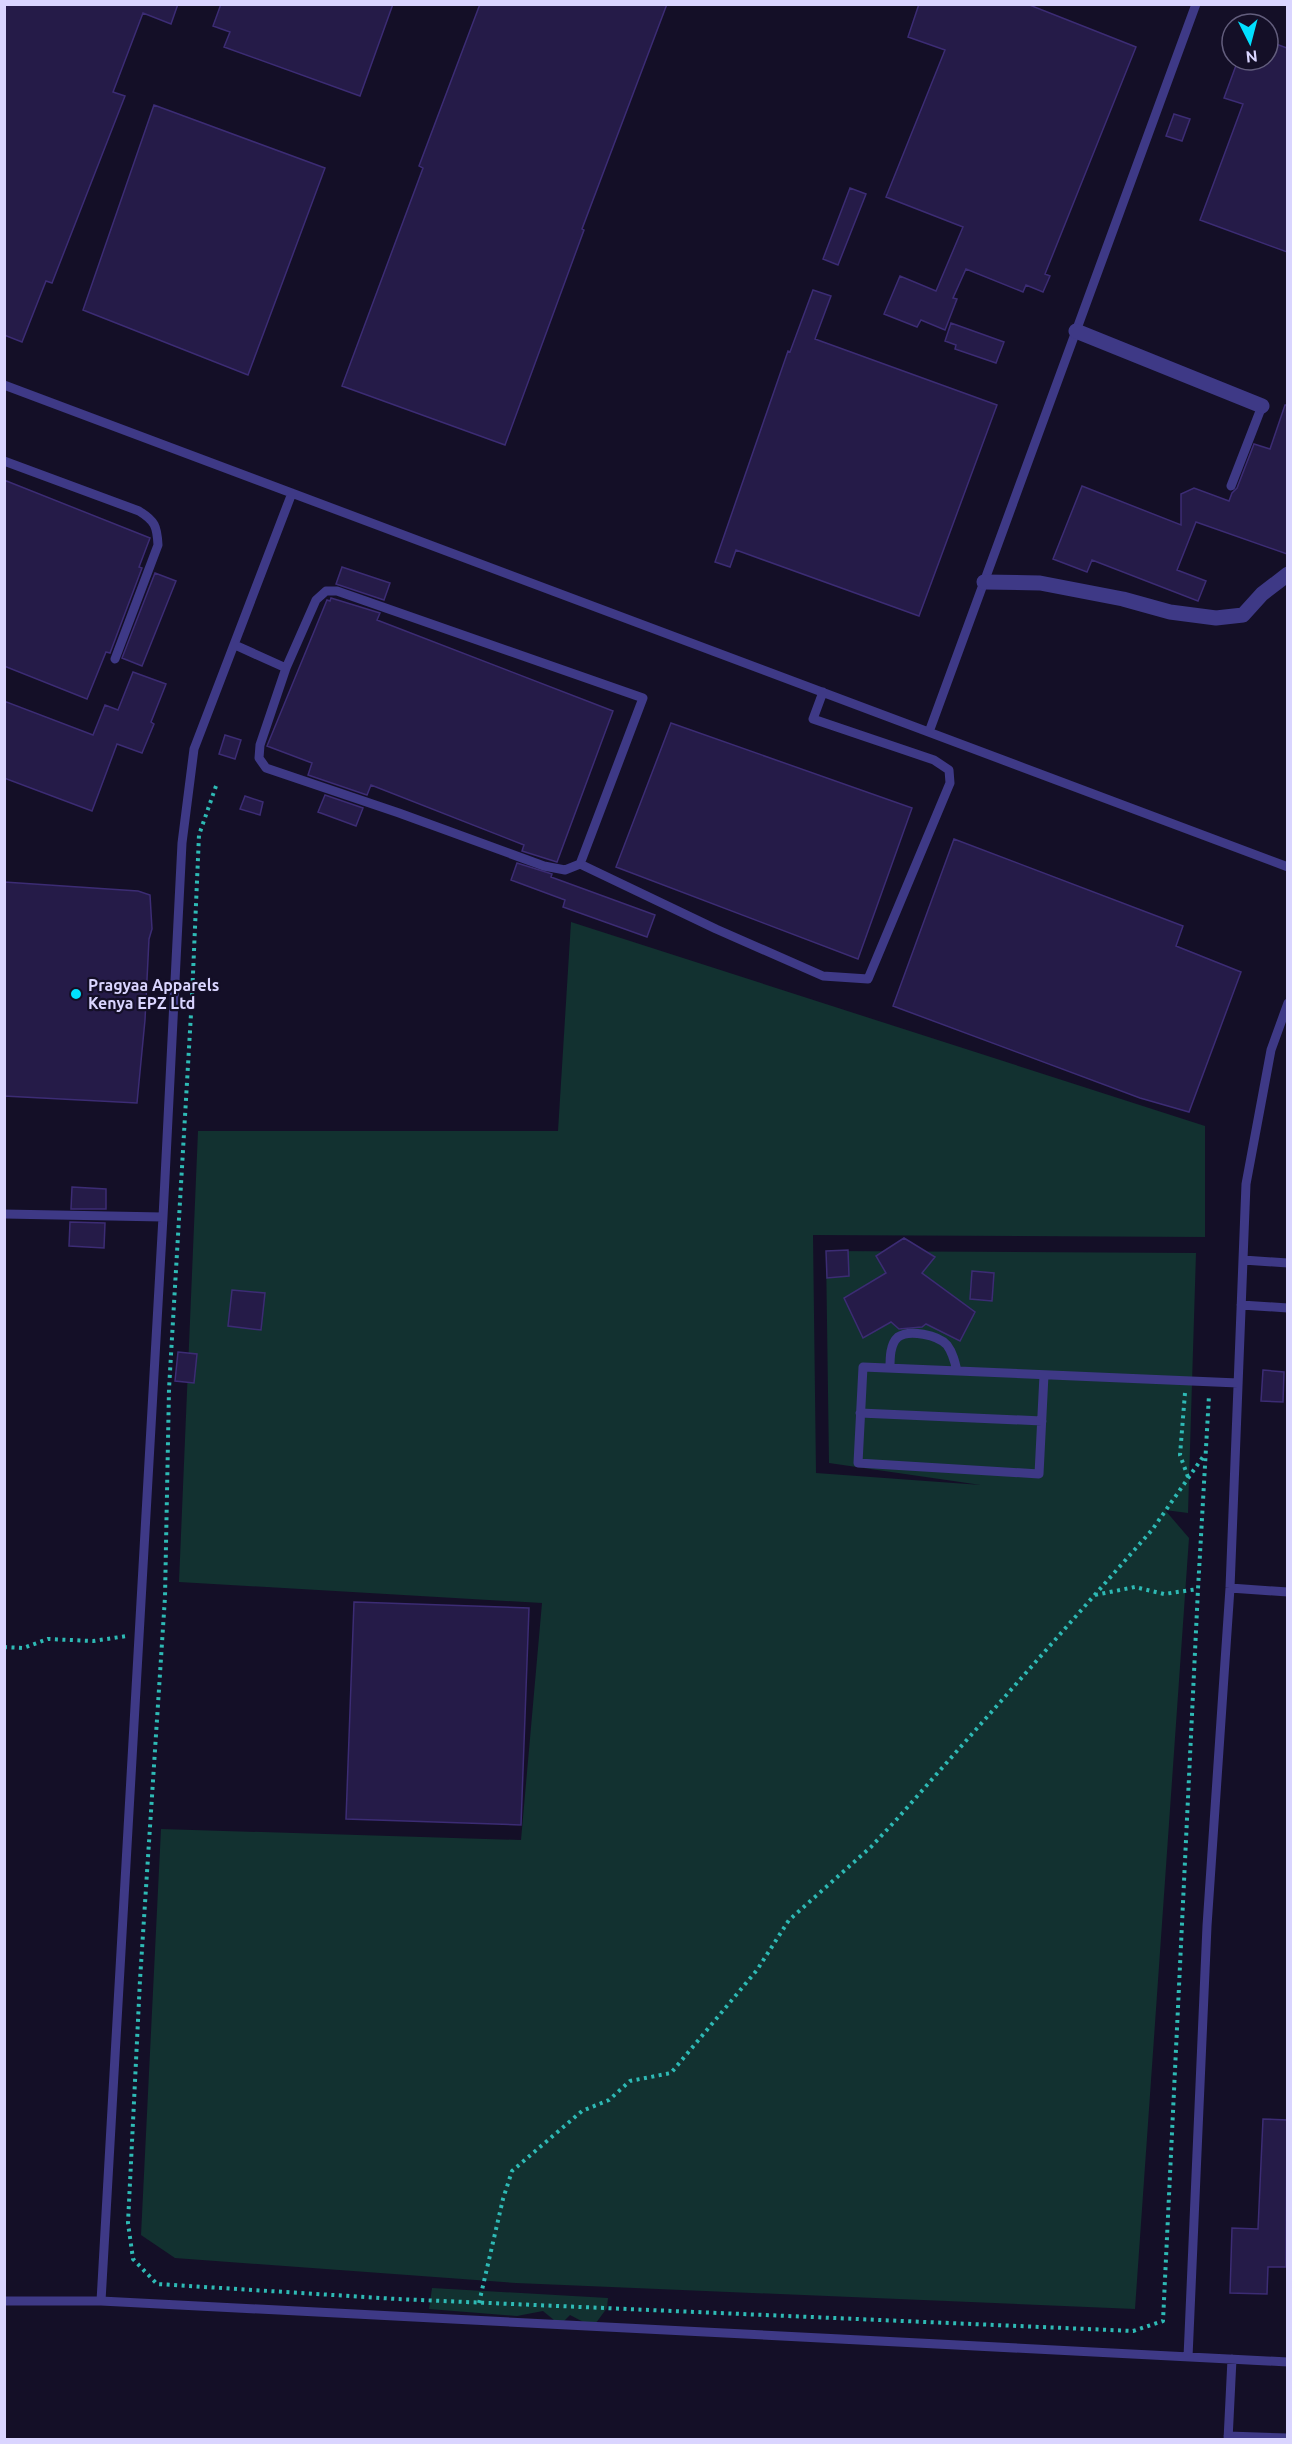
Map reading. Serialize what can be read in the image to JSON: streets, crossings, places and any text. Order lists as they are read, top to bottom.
{
  "places": ["Pragyaa Apparels Kenya EPZ Ltd"],
  "north": "bottom"
}
